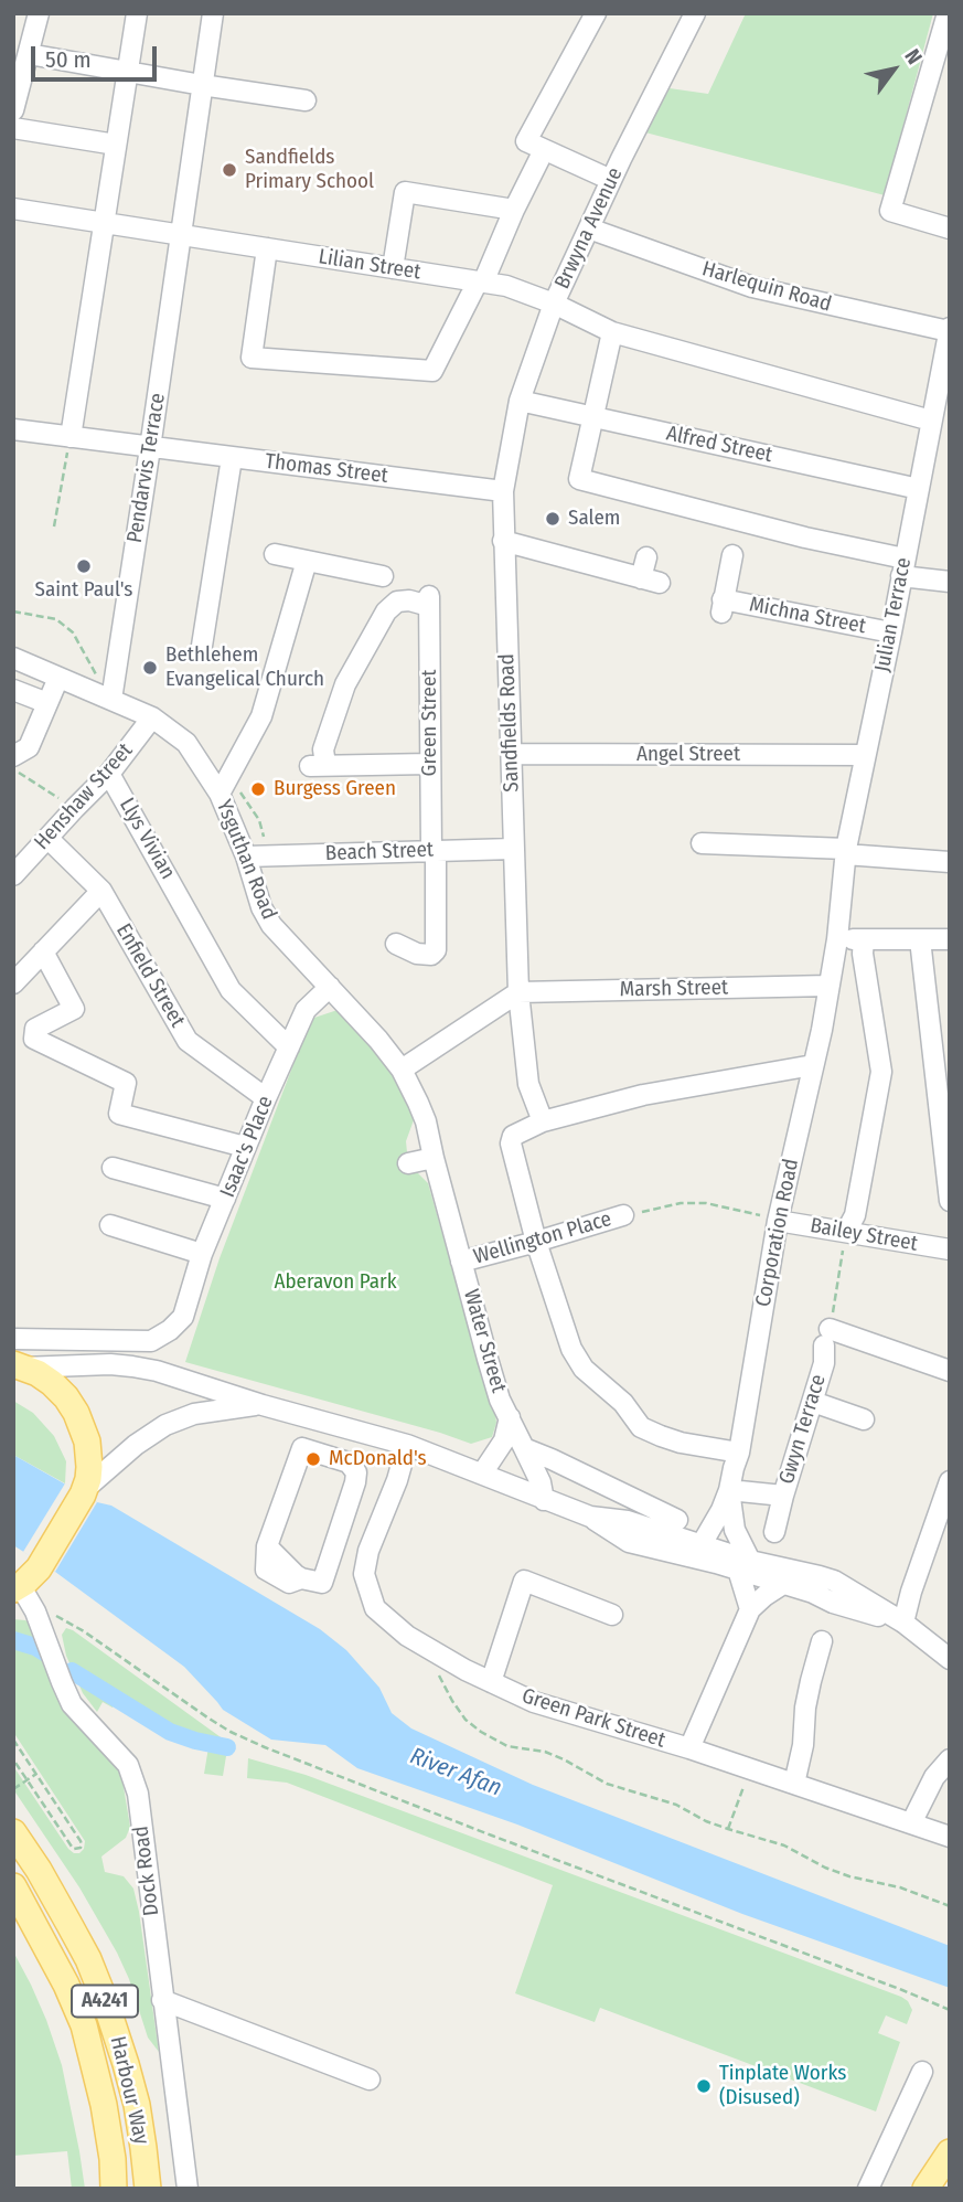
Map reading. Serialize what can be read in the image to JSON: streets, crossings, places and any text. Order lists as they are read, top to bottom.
{
  "streets": {
    "main road": ["A4241", "Harbour Way"],
    "street": [
      "Brwyna Avenue",
      "Lilian Street",
      "Harlequin Road",
      "Alfred Street",
      "Pendarvis Terrace",
      "Thomas Street",
      "Julian Terrace",
      "Michna Street",
      "Green Street",
      "Sandfields Road",
      "Angel Street",
      "Henshaw Street",
      "Llys Vivian",
      "Beach Street",
      "Ysguthan Road",
      "Enfield Street",
      "Marsh Street",
      "Isaac's Place",
      "Corporation Road",
      "Bailey Street",
      "Wellington Place",
      "Water Street",
      "Gwyn Terrace",
      "Green Park Street",
      "Dock Road"
    ]
  },
  "crossings": [
    ["Brwyna Avenue", "Lilian Street"],
    ["Brwyna Avenue", "Harlequin Road"],
    ["Brwyna Avenue", "Alfred Street"],
    ["Brwyna Avenue", "Sandfields Road"],
    ["Lilian Street", "Pendarvis Terrace"],
    ["Lilian Street", "Julian Terrace"],
    ["Harlequin Road", "Julian Terrace"],
    ["Alfred Street", "Julian Terrace"],
    ["Pendarvis Terrace", "Thomas Street"],
    ["Pendarvis Terrace", "Ysguthan Road"],
    ["Thomas Street", "Sandfields Road"],
    ["Julian Terrace", "Michna Street"],
    ["Julian Terrace", "Angel Street"],
    ["Julian Terrace", "Corporation Road"],
    ["Green Street", "Beach Street"],
    ["Sandfields Road", "Angel Street"],
    ["Sandfields Road", "Beach Street"],
    ["Sandfields Road", "Marsh Street"],
    ["Henshaw Street", "Llys Vivian"],
    ["Henshaw Street", "Ysguthan Road"],
    ["Henshaw Street", "Enfield Street"],
    ["Llys Vivian", "Isaac's Place"],
    ["Beach Street", "Ysguthan Road"],
    ["Ysguthan Road", "Isaac's Place"],
    ["Ysguthan Road", "Water Street"],
    ["Enfield Street", "Isaac's Place"],
    ["Marsh Street", "Corporation Road"],
    ["Corporation Road", "Bailey Street"],
    ["Corporation Road", "Gwyn Terrace"],
    ["Wellington Place", "Water Street"]
  ],
  "water": ["River Afan"],
  "parks": ["Aberavon Park"],
  "places": [
    "Sandfields Primary School",
    "Salem",
    "Saint Paul's",
    "Bethlehem Evangelical Church",
    "Burgess Green",
    "McDonald's",
    "Tinplate Works (Disused)"
  ],
  "scale_bar": "50 m",
  "north": "top right"
}
